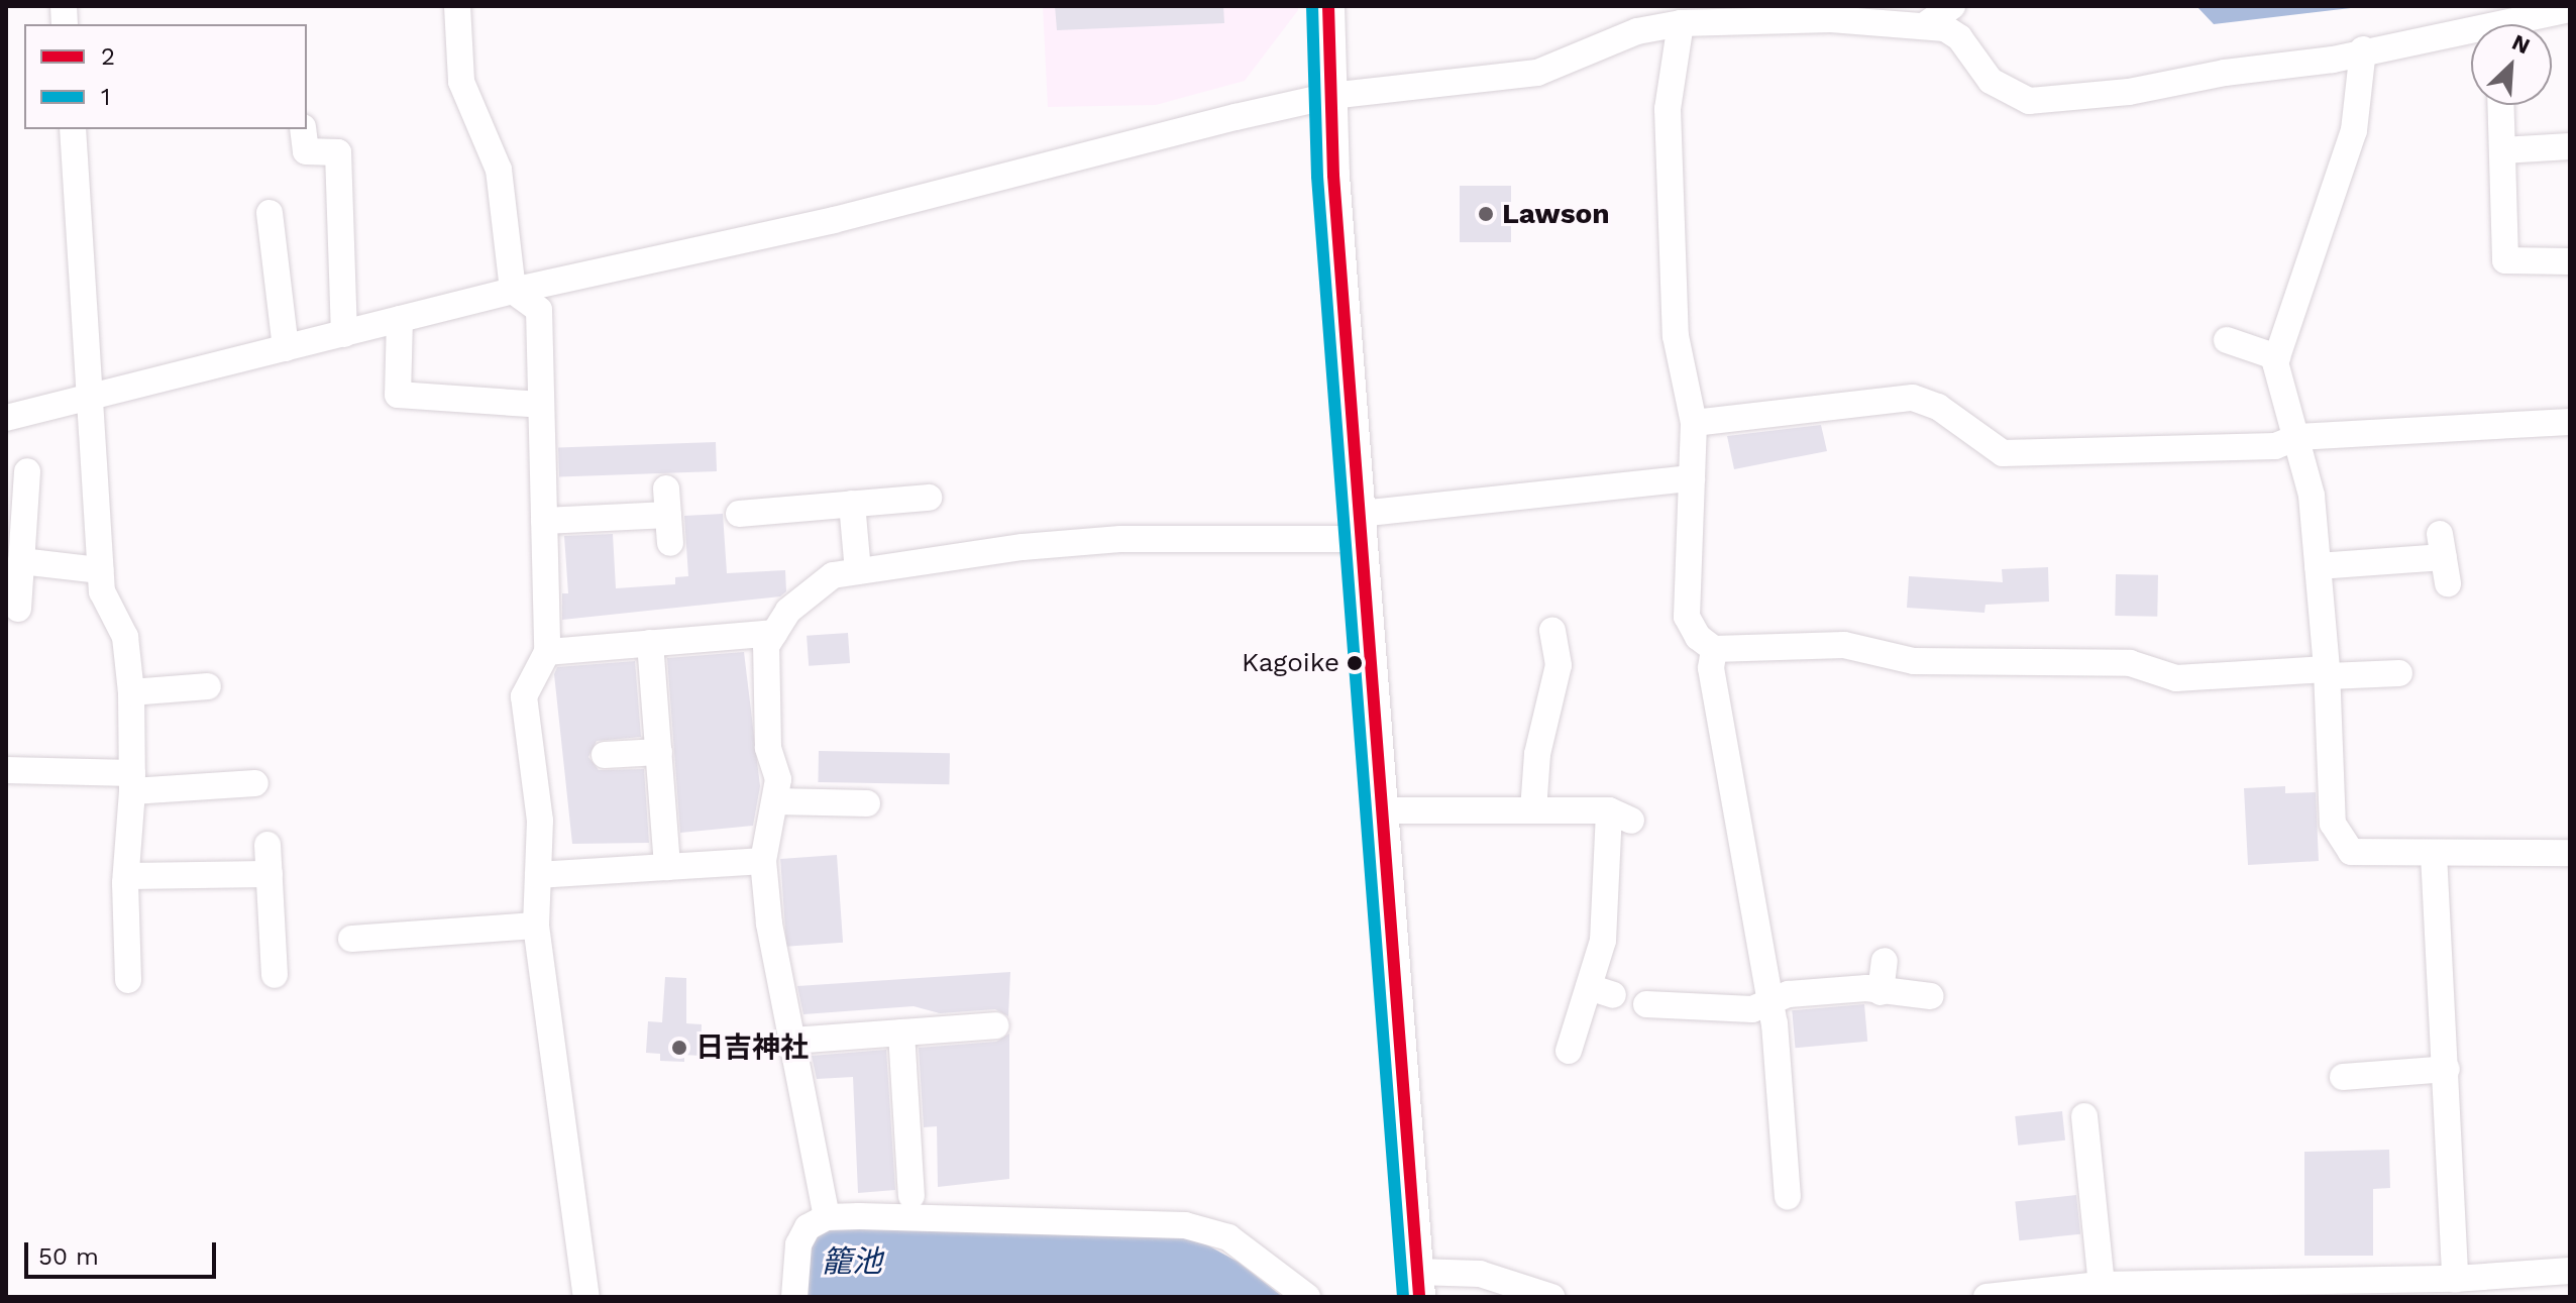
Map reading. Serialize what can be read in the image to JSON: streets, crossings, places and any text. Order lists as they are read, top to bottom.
{
  "water": ["籠池"],
  "places": ["Lawson", "Kagoike", "日吉神社"],
  "lines": ["transit line 2", "transit line 1"],
  "legend": ["2", "1"],
  "scale_bar": "50 m",
  "north": "top right"
}
